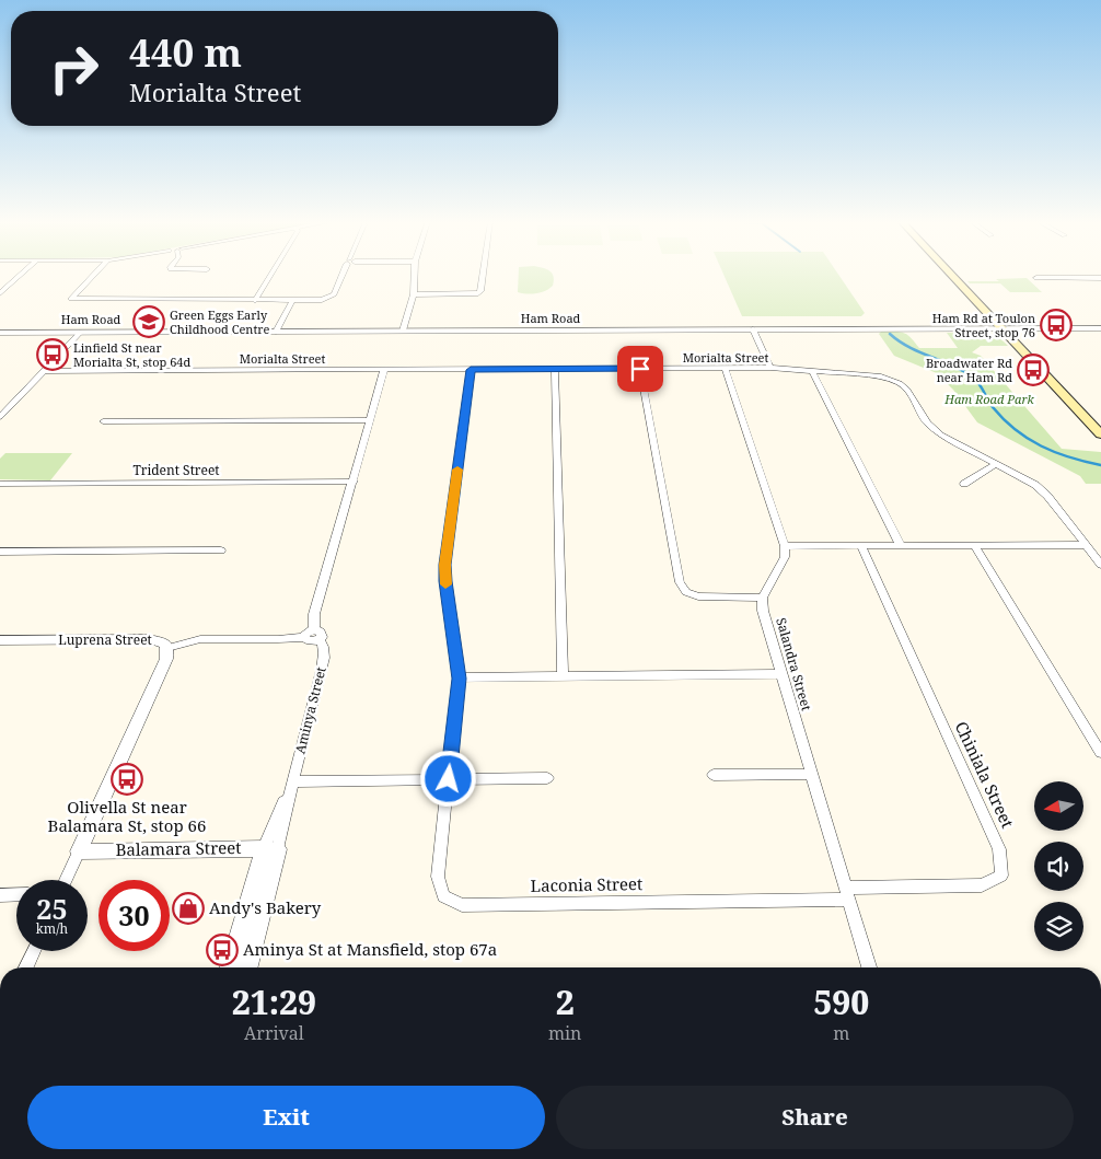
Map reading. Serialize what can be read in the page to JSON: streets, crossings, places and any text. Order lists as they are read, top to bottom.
{
  "streets": {
    "street": [
      "Ham Road",
      "Morialta Street",
      "Trident Street",
      "Luprena Street",
      "Salandra Street",
      "Aminya Street",
      "Chiniala Street",
      "Balamara Street",
      "Laconia Street"
    ]
  },
  "crossings": [
    ["Morialta Street", "Aminya Street"],
    ["Trident Street", "Aminya Street"],
    ["Luprena Street", "Aminya Street"],
    ["Salandra Street", "Chiniala Street"],
    ["Salandra Street", "Laconia Street"],
    ["Aminya Street", "Balamara Street"],
    ["Chiniala Street", "Laconia Street"]
  ],
  "parks": ["Ham Road Park"],
  "places": {
    "school or university": ["Green Eggs Early Childhood Centre"],
    "bus stop": [
      "Ham Rd at Toulon Street, stop 76",
      "Linfield St near Morialta St, stop 64d",
      "Broadwater Rd near Ham Rd",
      "Olivella St near Balamara St, stop 66",
      "Aminya St at Mansfield, stop 67a"
    ],
    "shop": ["Andy's Bakery"]
  },
  "north": "left",
  "page": {
    "turn": ["440 m", "Morialta Street"],
    "speed": "25 km/h",
    "limit": "30",
    "eta": [
      "21:29",
      "Arrival",
      "2",
      "min",
      "590",
      "m"
    ],
    "buttons": ["Exit", "Share"]
  }
}
